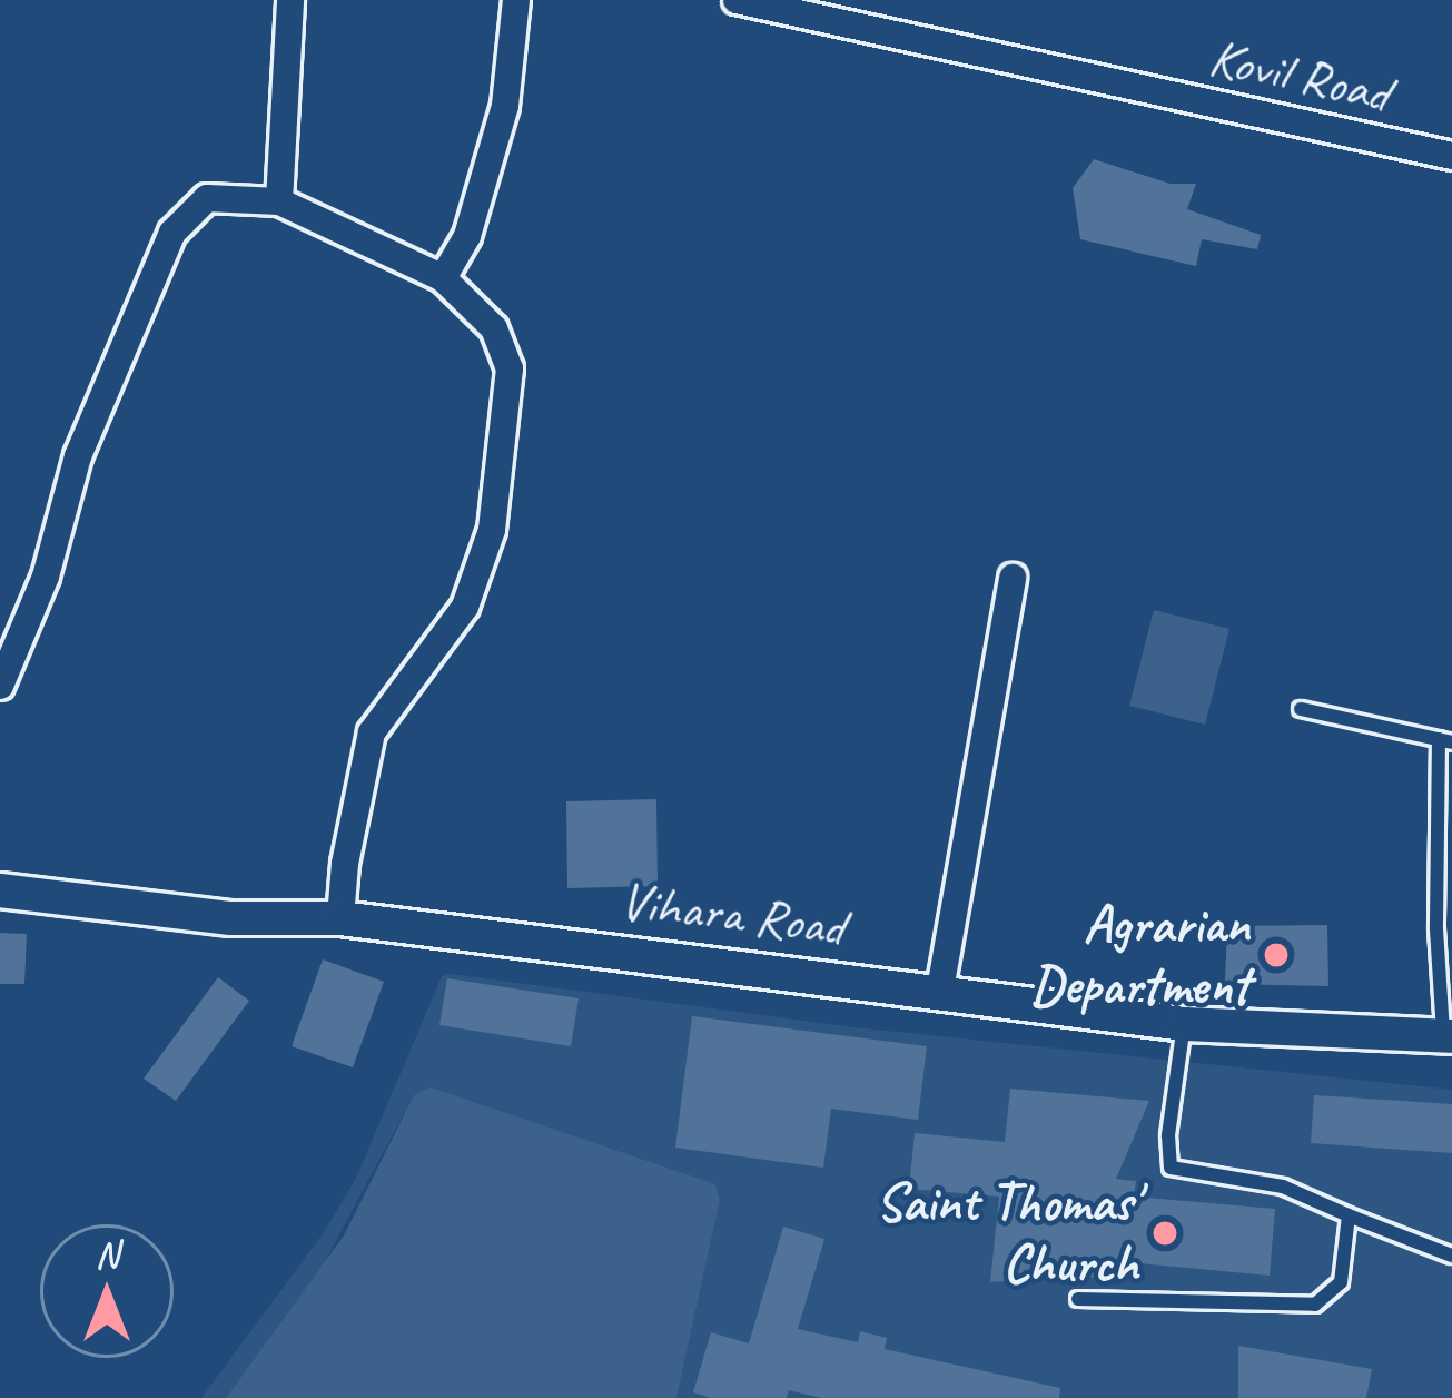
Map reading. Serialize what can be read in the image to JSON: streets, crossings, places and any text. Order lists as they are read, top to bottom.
{
  "streets": {
    "street": ["Kovil Road", "Vihara Road"]
  },
  "places": ["Agrarian Department", "Saint Thomas' Church"],
  "north": "top"
}
